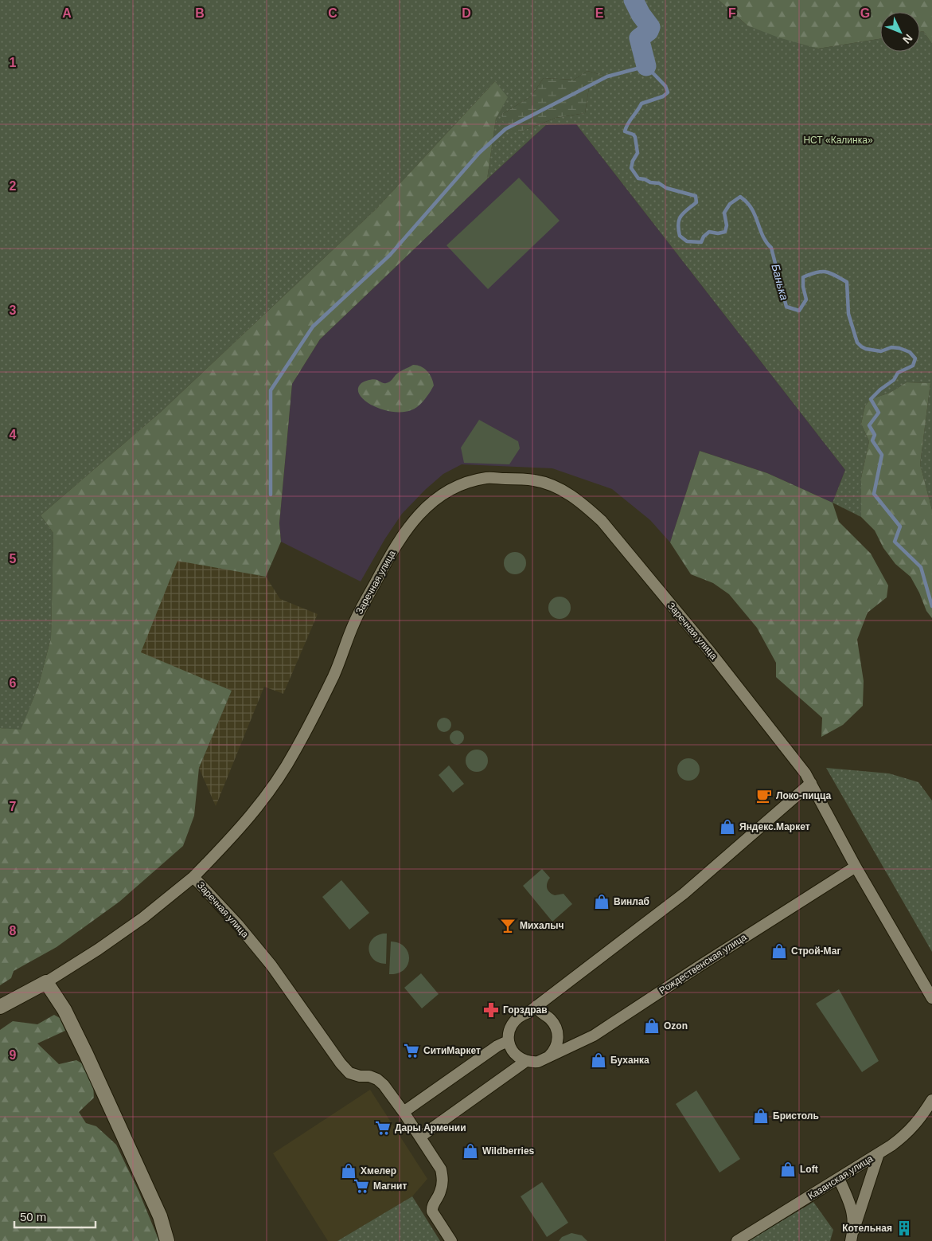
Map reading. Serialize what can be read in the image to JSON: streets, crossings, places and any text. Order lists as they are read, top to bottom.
{
  "streets": {
    "street": ["Заречная улица", "Рождественская улица", "Казанская улица"]
  },
  "crossings": [
    ["Заречная улица", "Рождественская улица"]
  ],
  "water": ["Банька"],
  "parks": ["НСТ «Калинка»"],
  "places": {
    "cafe": ["Локо-пицца"],
    "shop": [
      "Яндекс.Маркет",
      "Винлаб",
      "Строй-Маг",
      "Ozon",
      "Буханка",
      "Бристоль",
      "Wildberries",
      "Loft",
      "Хмелер"
    ],
    "bar": ["Михалыч"],
    "pharmacy": ["Горздрав"],
    "supermarket": ["СитиМаркет", "Дары Армении", "Магнит"],
    "building": ["Котельная"]
  },
  "scale_bar": "50 m",
  "north": "bottom right",
  "grid": {
    "columns": [
      "A",
      "B",
      "C",
      "D",
      "E",
      "F",
      "G"
    ],
    "rows": [
      "1",
      "2",
      "3",
      "4",
      "5",
      "6",
      "7",
      "8",
      "9"
    ]
  }
}
